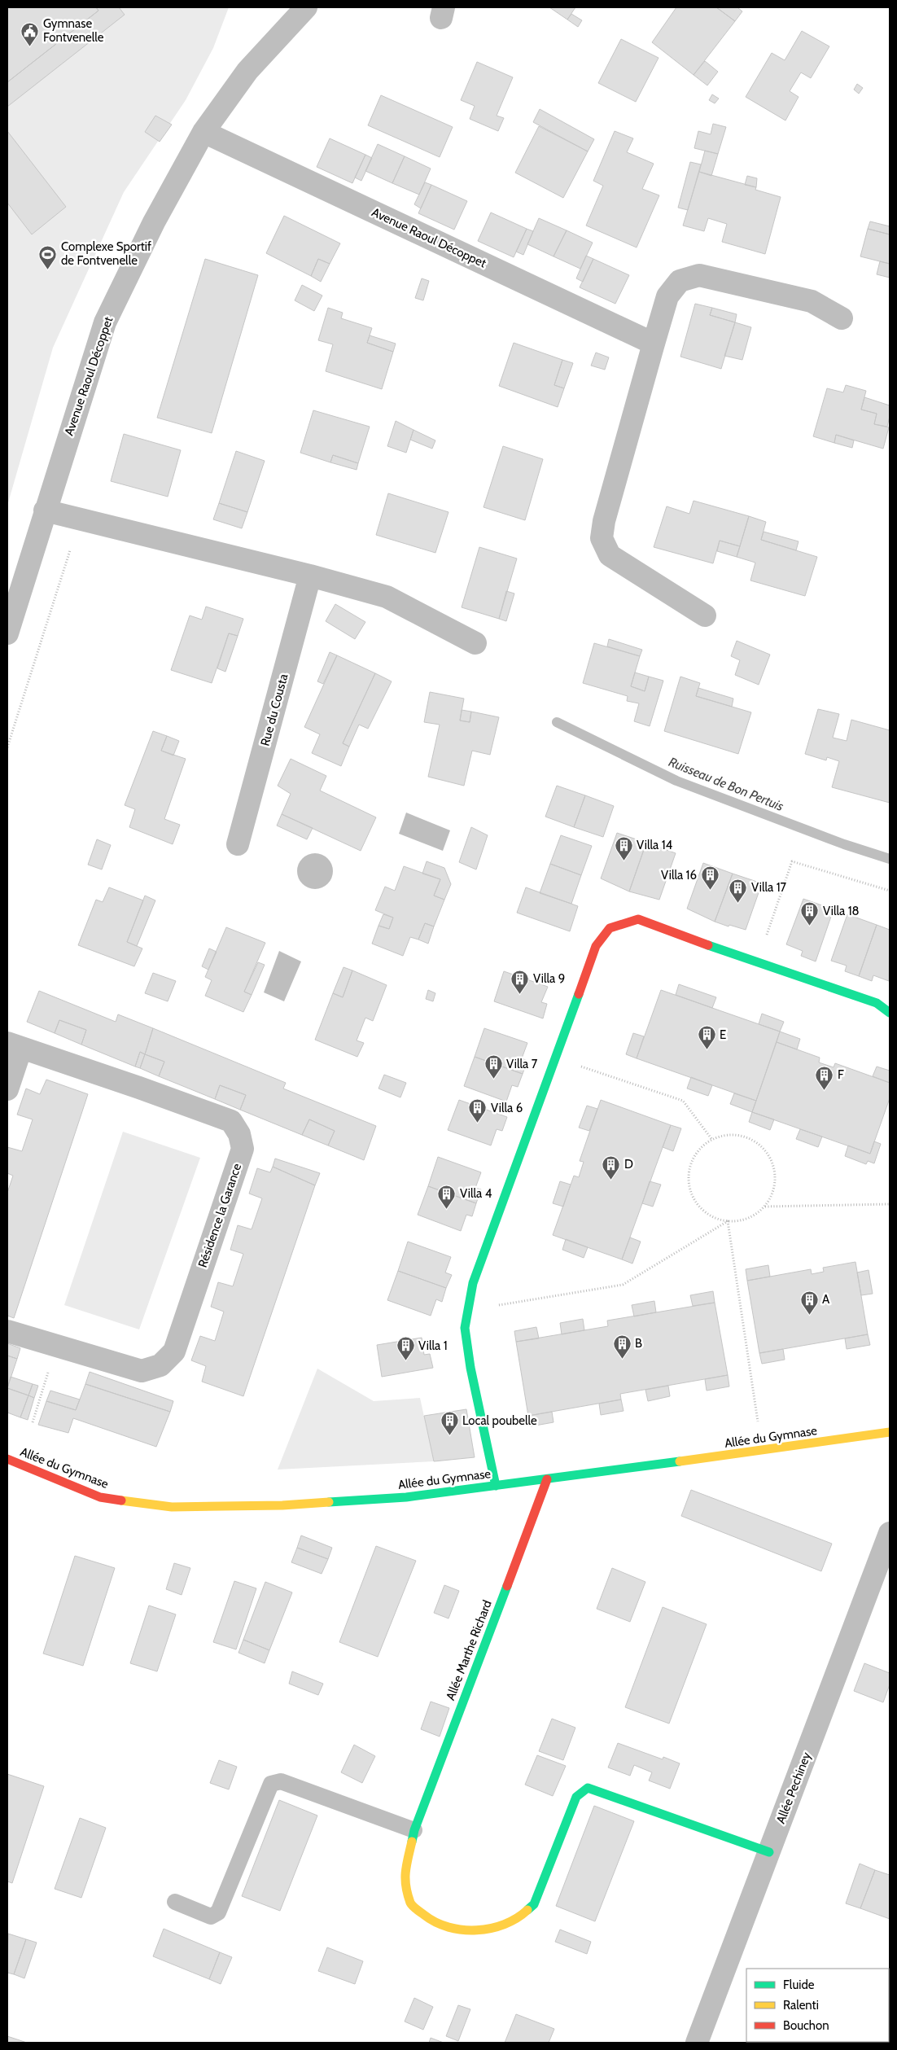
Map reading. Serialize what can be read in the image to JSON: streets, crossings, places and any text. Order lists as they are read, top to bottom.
{
  "streets": {
    "street": [
      "Avenue Raoul Décoppet",
      "Rue du Cousta",
      "Résidence la Garance",
      "Allée du Gymnase",
      "Allée Marthe Richard",
      "Allée Pechiney"
    ]
  },
  "crossings": [
    ["Allée du Gymnase", "Allée Marthe Richard"],
    ["Allée Marthe Richard", "Allée Pechiney"]
  ],
  "water": ["Ruisseau de Bon Pertuis"],
  "places": {
    "public building": ["Gymnase Fontvenelle"],
    "sports": ["Complexe Sportif de Fontvenelle"],
    "building": [
      "Villa 14",
      "Villa 16",
      "Villa 17",
      "Villa 18",
      "Villa 9",
      "E",
      "Villa 7",
      "F",
      "Villa 6",
      "D",
      "Villa 4",
      "A",
      "B",
      "Villa 1",
      "Local poubelle"
    ]
  },
  "legend": ["Fluide", "Ralenti", "Bouchon"]
}
